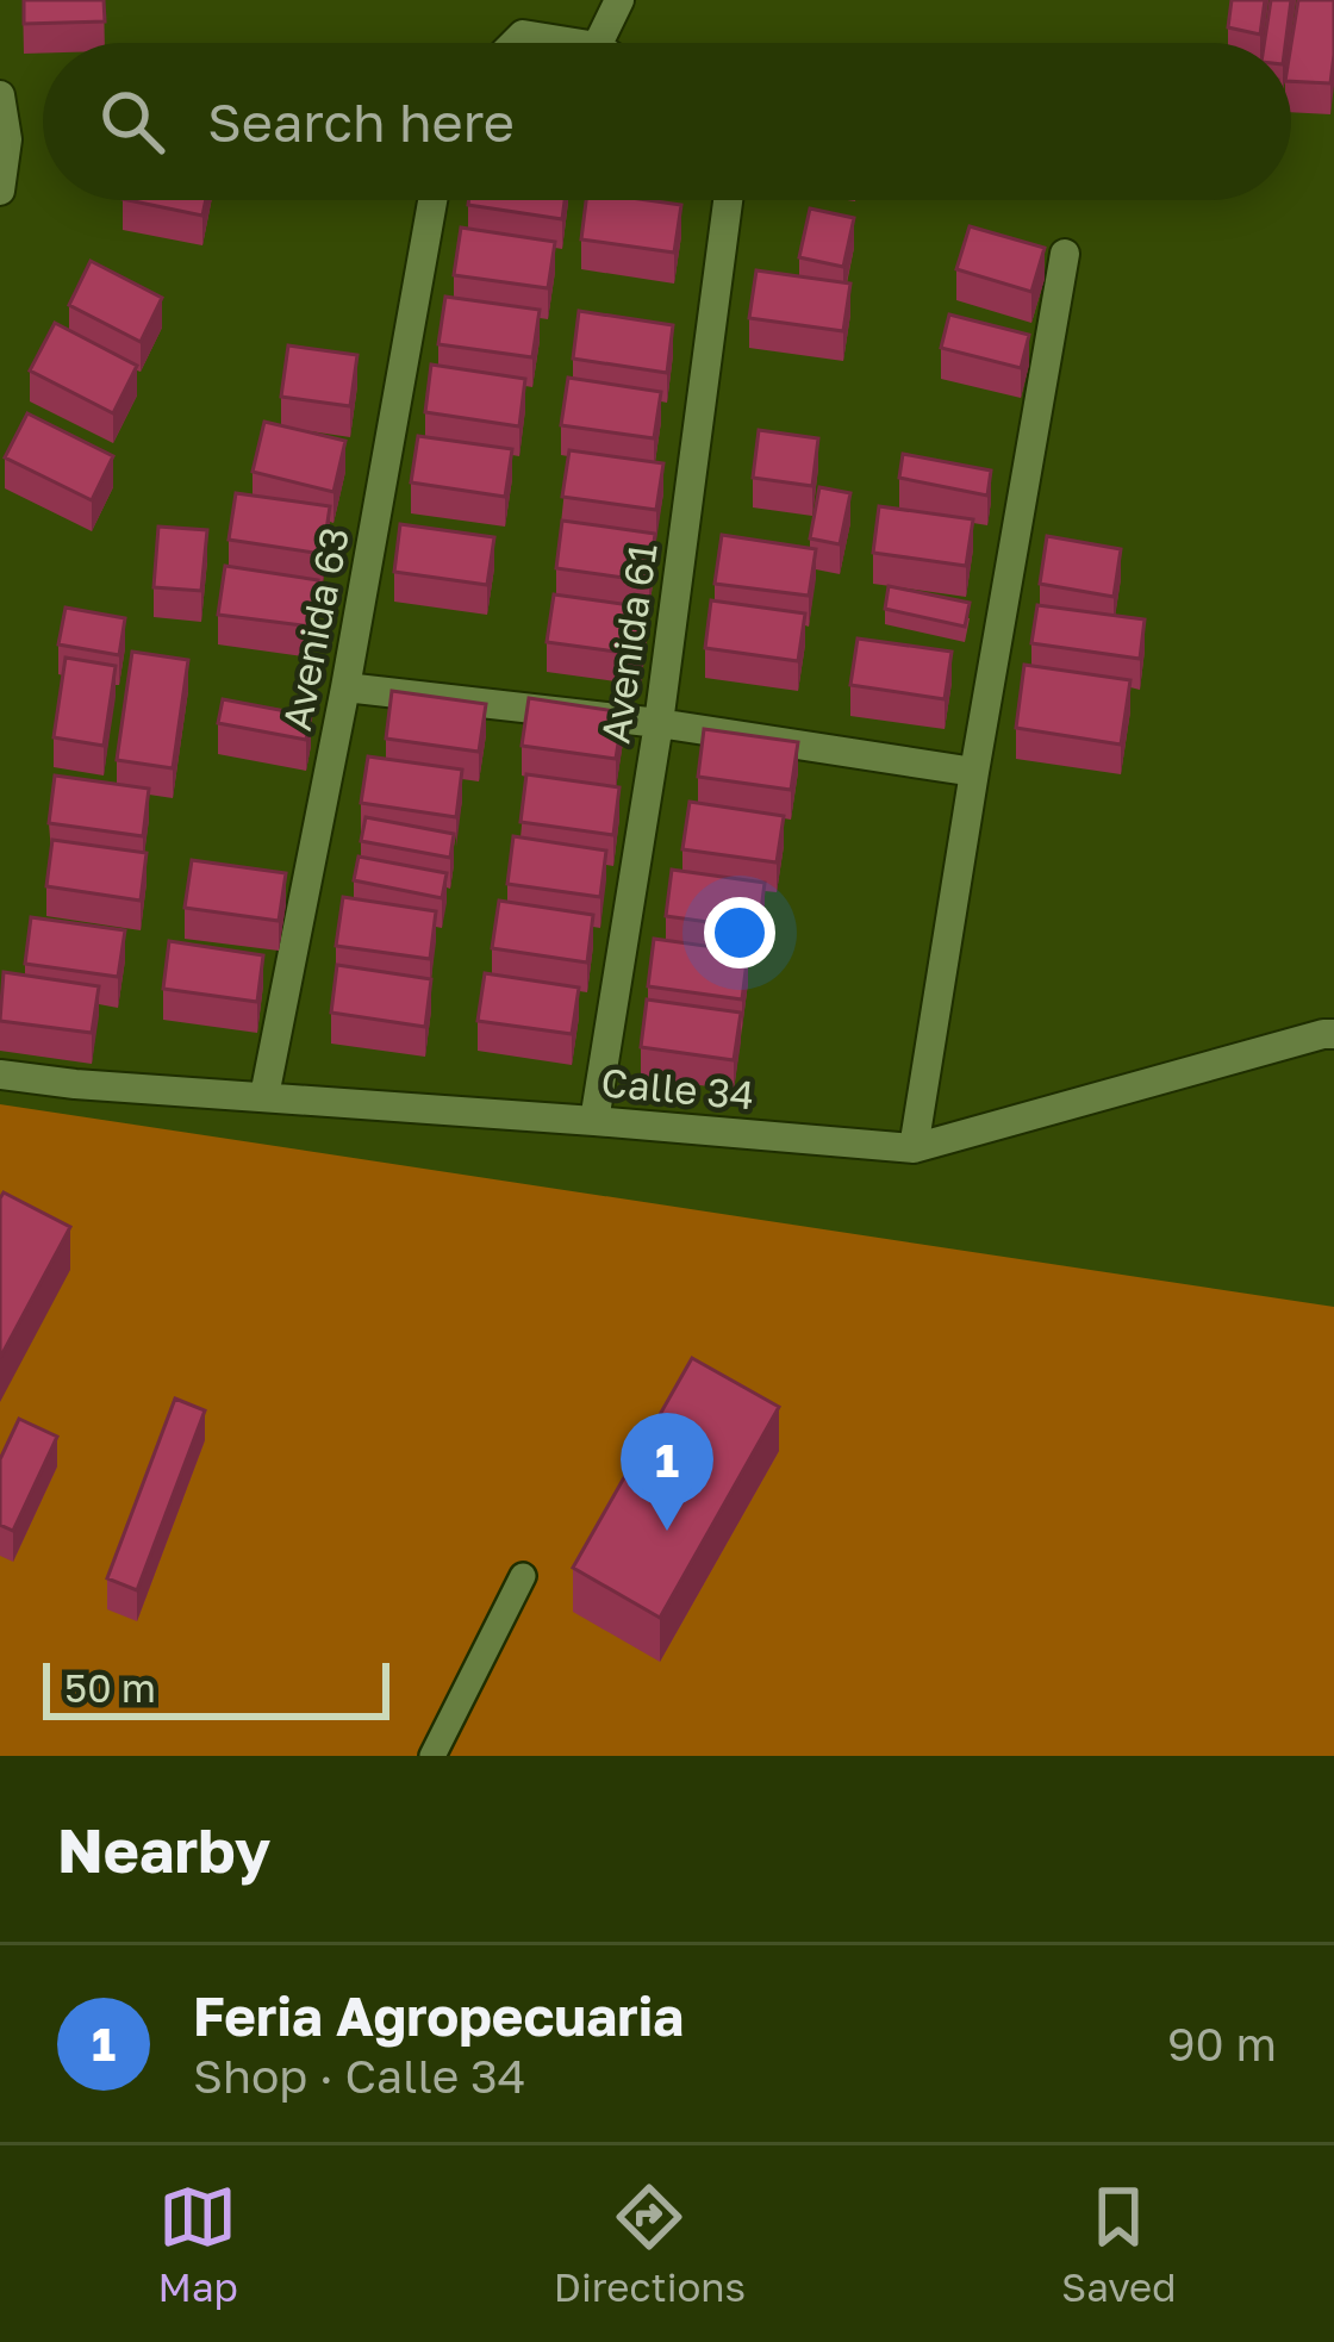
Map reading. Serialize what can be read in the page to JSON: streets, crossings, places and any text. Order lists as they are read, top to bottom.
{
  "streets": {
    "street": ["Avenida 63", "Avenida 61", "Calle 34"]
  },
  "crossings": [
    ["Avenida 63", "Calle 34"],
    ["Avenida 61", "Calle 34"]
  ],
  "scale_bar": "50 m",
  "page": {
    "search": "Search here",
    "pins": "1",
    "scale": "50 m",
    "heading": "Nearby",
    "list": [
      {
        "mark": "1",
        "name": "Feria Agropecuaria",
        "note": "Shop · Calle 34",
        "value": "90 m"
      }
    ],
    "nav": ["Map", "Directions", "Saved"]
  }
}
